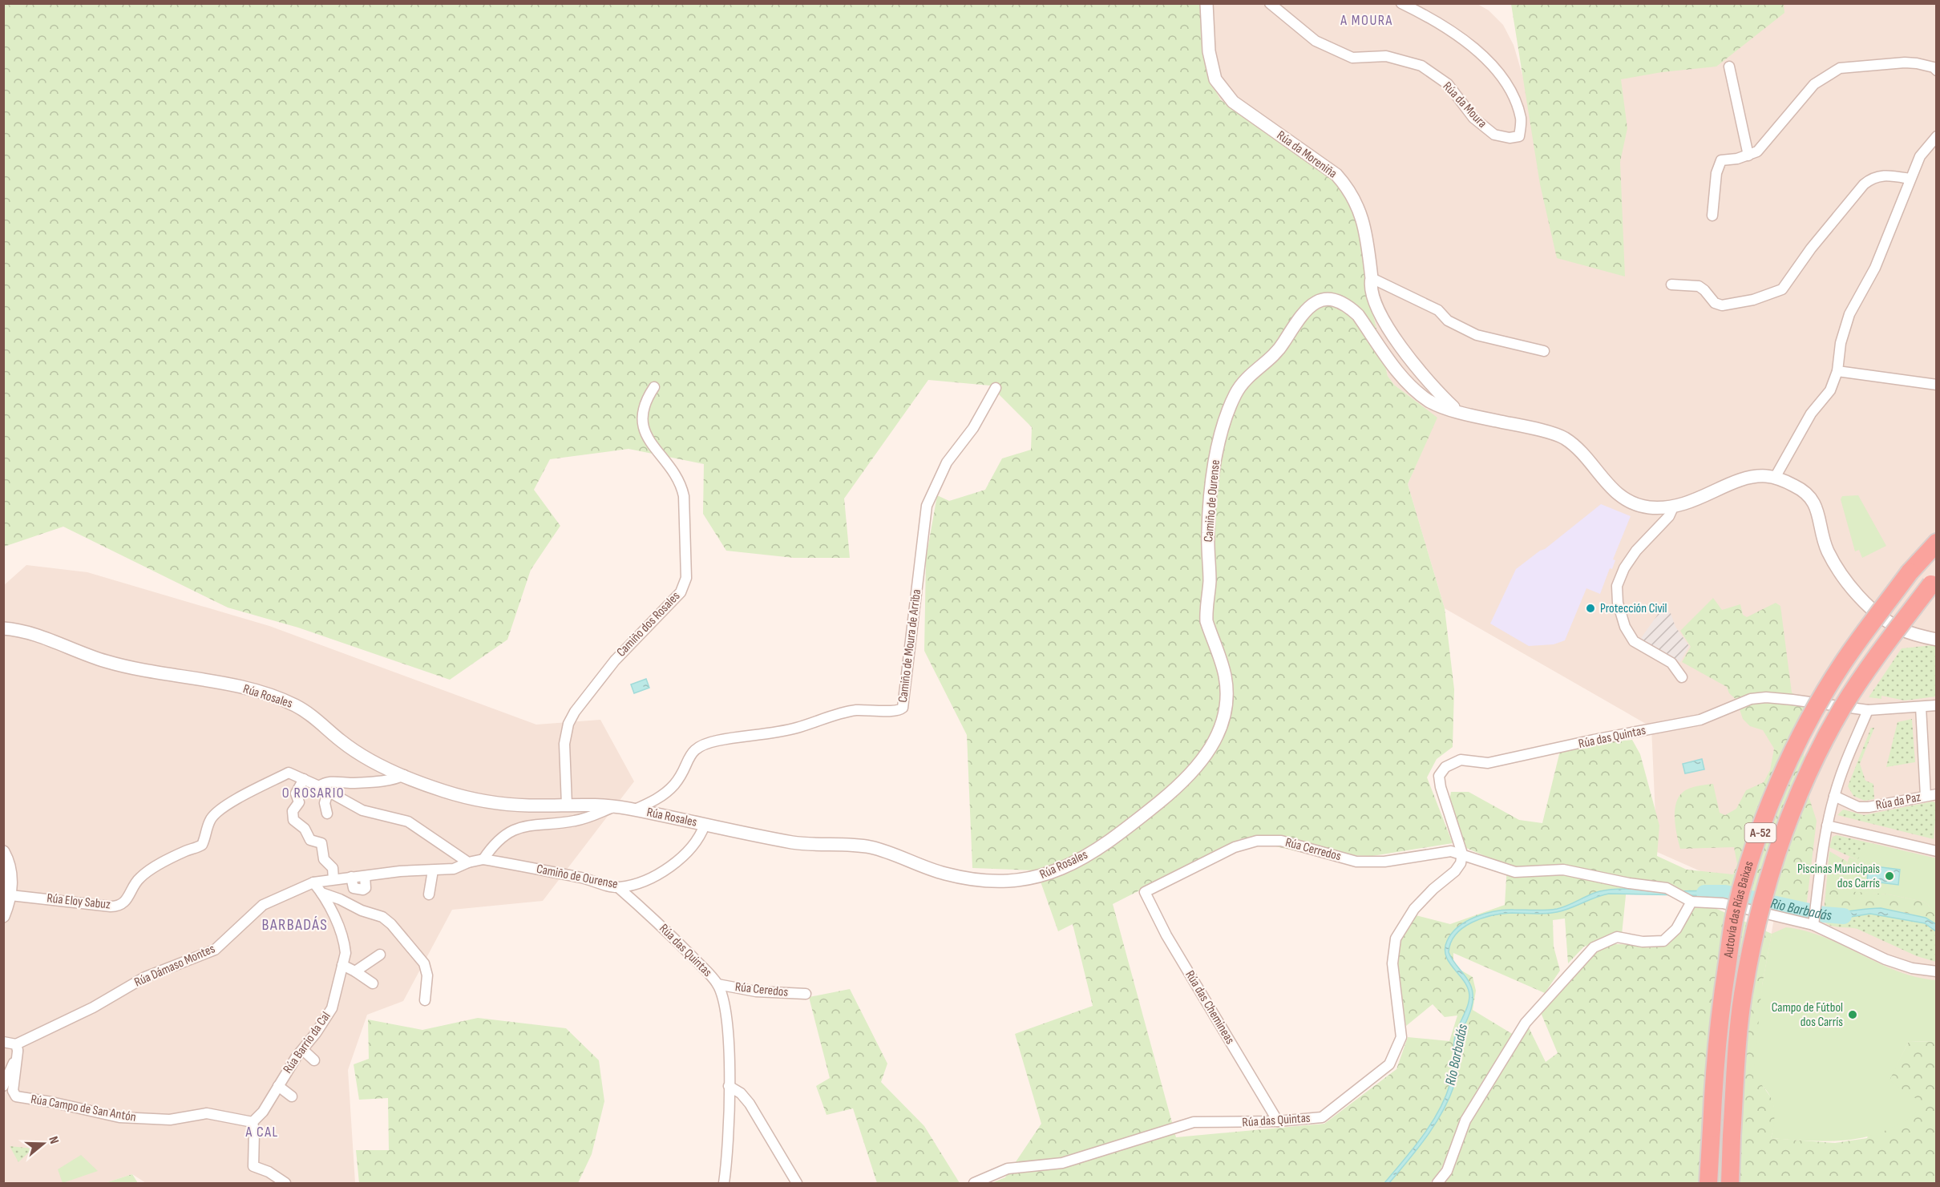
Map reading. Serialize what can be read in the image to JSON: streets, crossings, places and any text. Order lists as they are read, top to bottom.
{
  "streets": {
    "highway": ["A-52", "Autovía das Rías Baixas"],
    "street": [
      "Rúa da Moura",
      "Rúa da Moreniña",
      "Camiño de Ourense",
      "Camiño dos Rosales",
      "Camiño de Moura de Arriba",
      "Rúa Rosales",
      "Rúa das Quintas",
      "Rúa da Paz",
      "Rúa Cerredos",
      "Rúa Eloy Sabuz",
      "Rúa Dámaso Montes",
      "Rúa Ceredos",
      "Rúa das Chemineas",
      "Rúa Barrio da Cal",
      "Rúa Campo de San Antón"
    ]
  },
  "crossings": [
    ["Rúa da Moreniña", "Camiño de Ourense"],
    ["Camiño de Ourense", "Rúa Rosales"],
    ["Camiño de Ourense", "Rúa das Quintas"],
    ["Camiño de Ourense", "Rúa Dámaso Montes"],
    ["Camiño dos Rosales", "Rúa Rosales"],
    ["Camiño de Moura de Arriba", "Rúa Rosales"],
    ["Rúa das Quintas", "Rúa Cerredos"],
    ["Rúa das Quintas", "Rúa Ceredos"],
    ["Rúa das Quintas", "Rúa das Chemineas"],
    ["Rúa Cerredos", "Rúa das Chemineas"],
    ["Rúa Eloy Sabuz", "Rúa Dámaso Montes"],
    ["Rúa Dámaso Montes", "Rúa Barrio da Cal"],
    ["Rúa Dámaso Montes", "Rúa Campo de San Antón"],
    ["Rúa Barrio da Cal", "Rúa Campo de San Antón"]
  ],
  "districts": [
    "A MOURA",
    "O ROSARIO",
    "BARBADÁS",
    "A CAL"
  ],
  "water": ["Rio Barbadás", "Río Barbadás"],
  "places": ["Protección Civil", "Piscinas Municipais dos Carrís", "Campo de Fútbol dos Carrís"],
  "north": "right"
}
